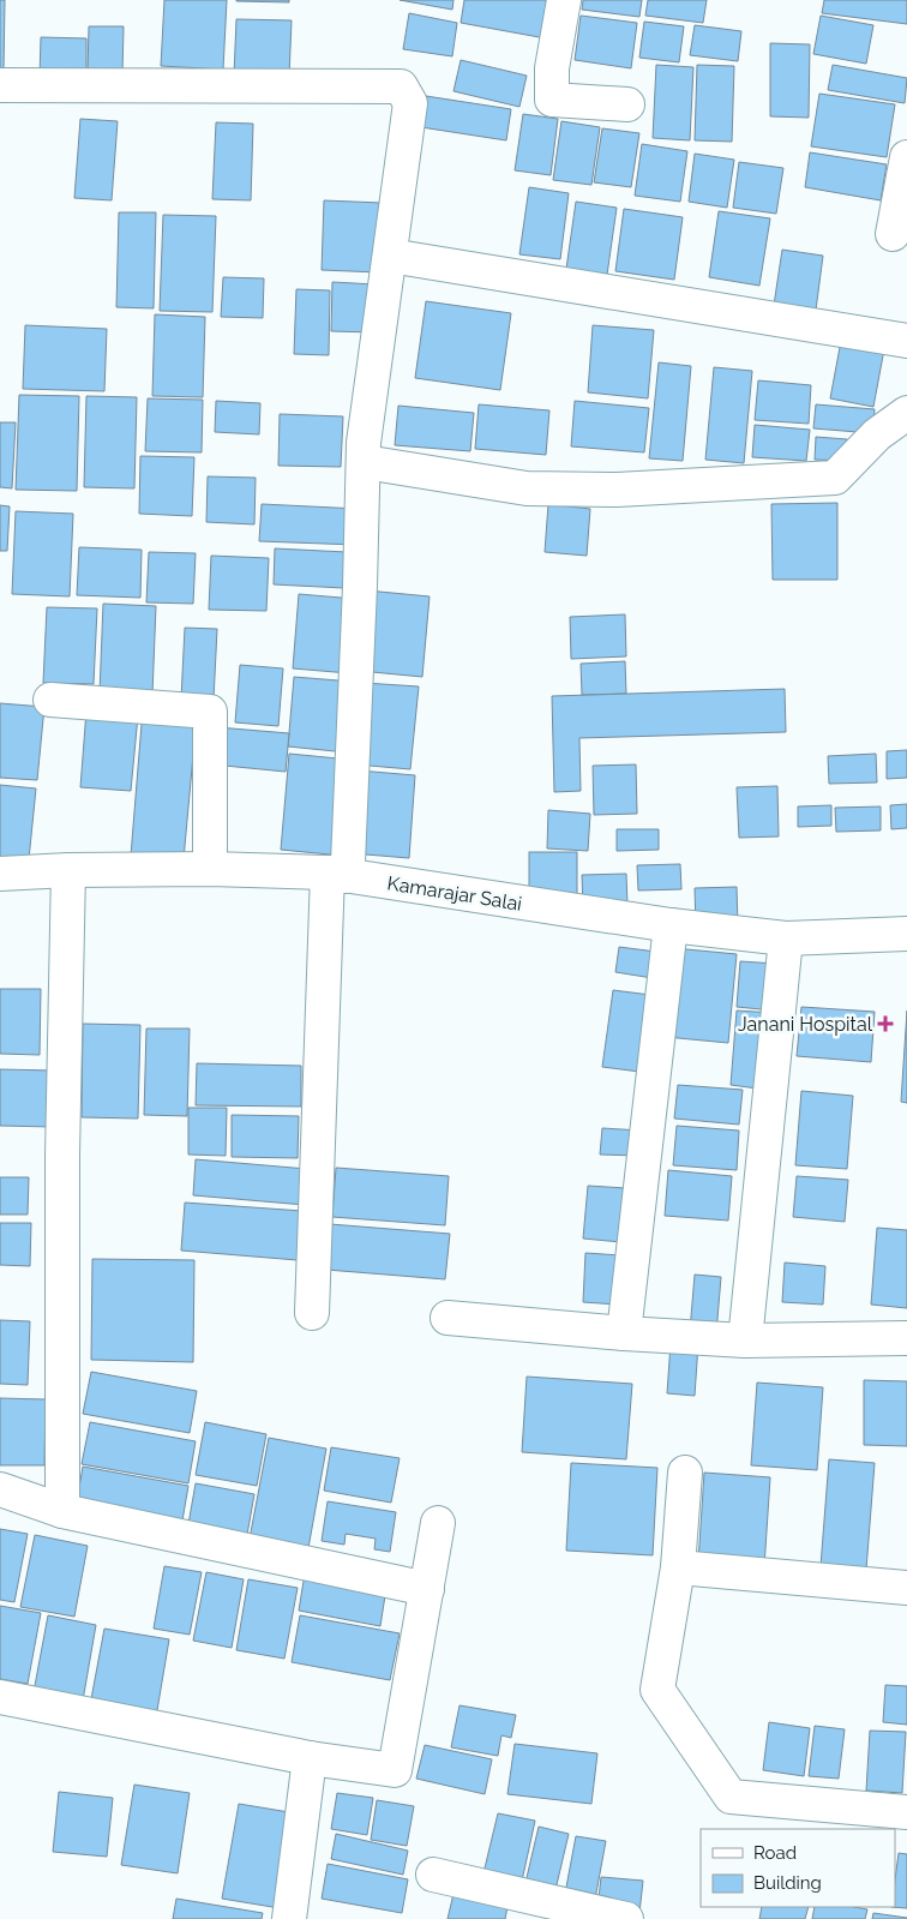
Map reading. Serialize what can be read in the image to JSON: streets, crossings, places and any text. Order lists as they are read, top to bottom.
{
  "streets": {
    "street": ["Kamarajar Salai"]
  },
  "places": {
    "health": ["Janani Hospital"]
  },
  "legend": ["Road", "Building"]
}
